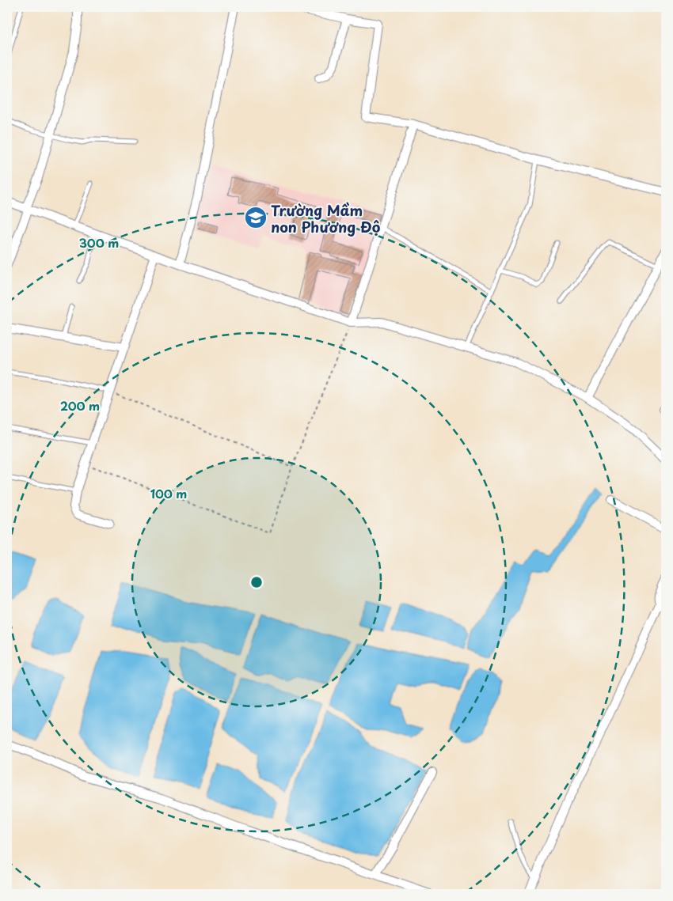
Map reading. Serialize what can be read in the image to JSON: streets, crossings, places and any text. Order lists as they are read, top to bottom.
{
  "places": {
    "school or university": ["Trường Mầm non Phương Độ"]
  },
  "rings": ["300 m", "200 m", "100 m"]
}
